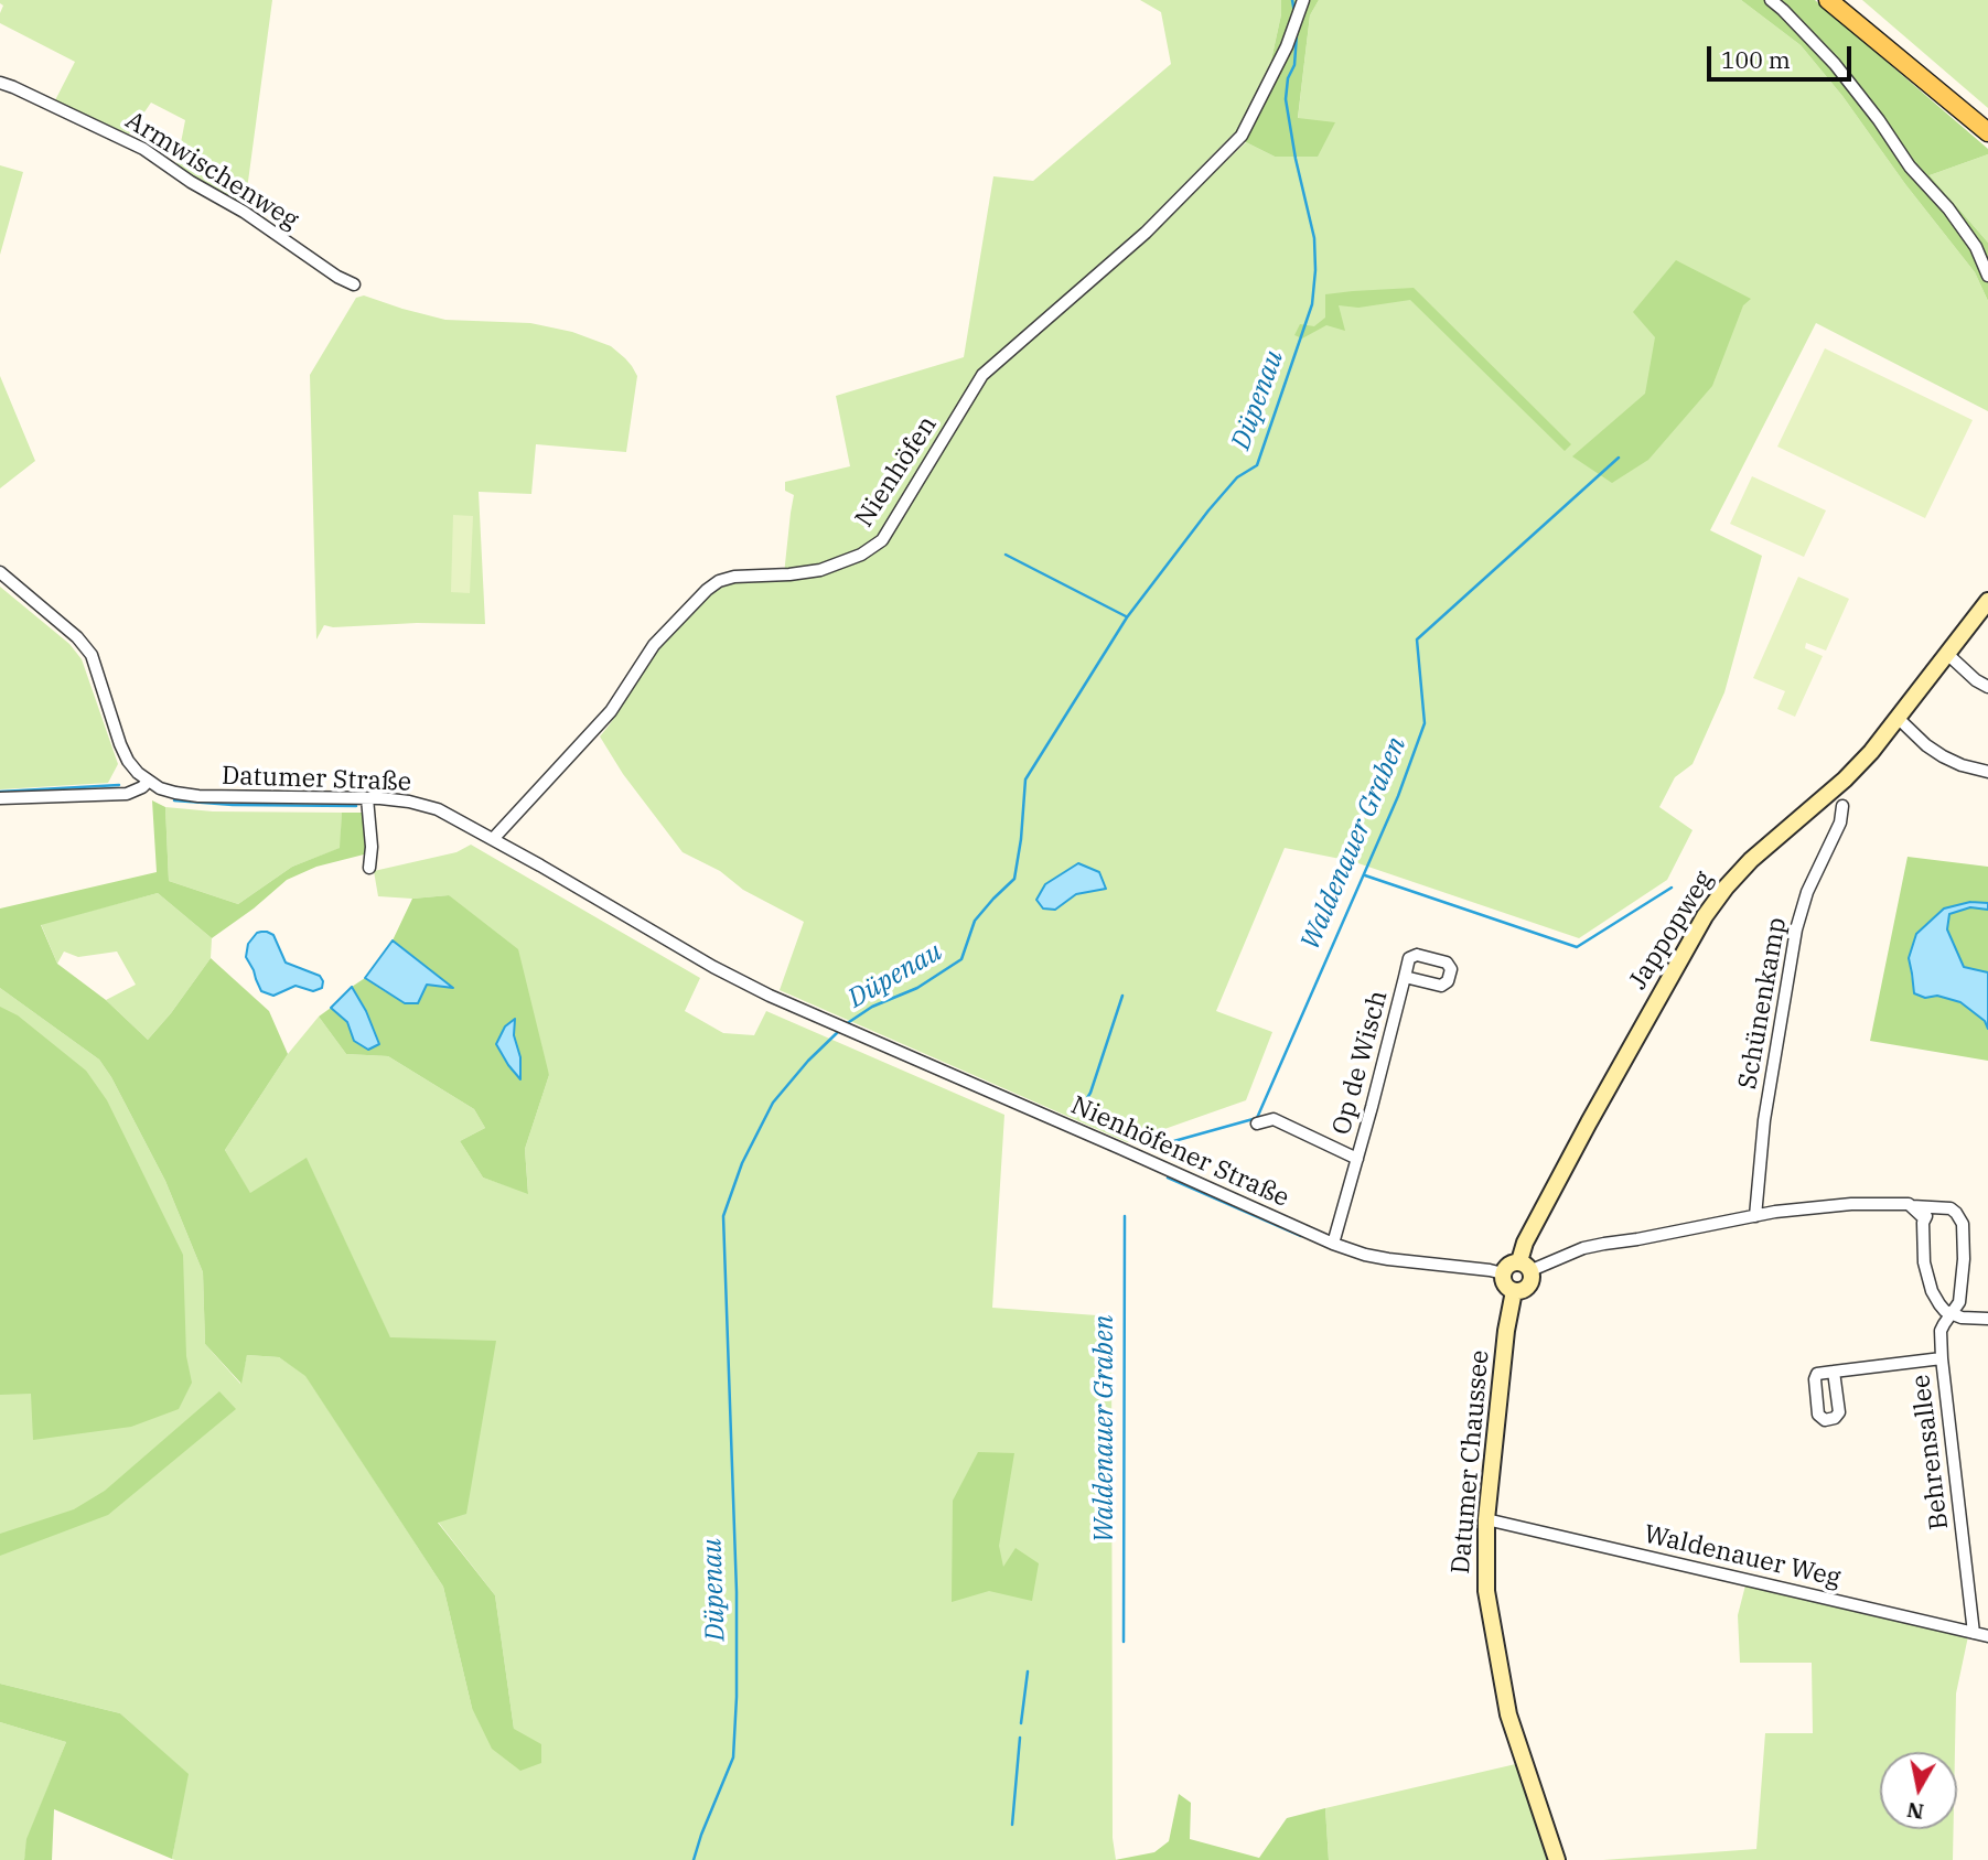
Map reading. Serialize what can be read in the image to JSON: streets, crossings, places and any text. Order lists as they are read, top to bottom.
{
  "streets": {
    "street": [
      "Armwischenweg",
      "Nienhöfen",
      "Datumer Straße",
      "Jappopweg",
      "Schünenkamp",
      "Op de Wisch",
      "Nienhöfener Straße",
      "Behrensallee",
      "Datumer Chaussee",
      "Waldenauer Weg"
    ]
  },
  "crossings": [
    ["Nienhöfen", "Datumer Straße"],
    ["Datumer Straße", "Nienhöfener Straße"],
    ["Jappopweg", "Nienhöfener Straße"],
    ["Jappopweg", "Datumer Chaussee"],
    ["Op de Wisch", "Nienhöfener Straße"],
    ["Nienhöfener Straße", "Datumer Chaussee"],
    ["Behrensallee", "Waldenauer Weg"],
    ["Datumer Chaussee", "Waldenauer Weg"]
  ],
  "water": ["Düpenau", "Waldenauer Graben"],
  "scale_bar": "100 m",
  "north": "bottom"
}
